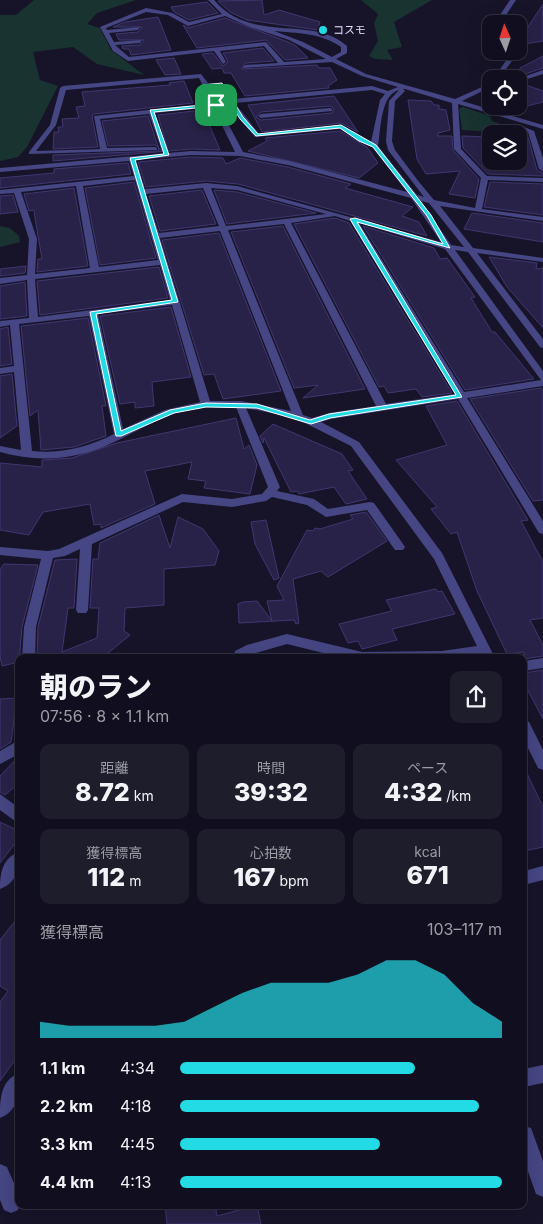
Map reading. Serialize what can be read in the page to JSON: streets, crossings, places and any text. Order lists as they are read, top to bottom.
{
  "places": ["コスモ"],
  "north": "top",
  "page": {
    "heading": ["朝のラン", "07:56 · 8 × 1.1 km"],
    "stats": [
      ["距離", "8.72 km"],
      ["時間", "39:32"],
      ["ペース", "4:32 /km"],
      ["獲得標高", "112 m"],
      ["心拍数", "167 bpm"],
      ["kcal", "671"]
    ],
    "chart": ["獲得標高", "103–117 m"],
    "list": [
      {
        "name": "1.1 km",
        "note": "4:34"
      },
      {
        "name": "2.2 km",
        "note": "4:18"
      },
      {
        "name": "3.3 km",
        "note": "4:45"
      },
      {
        "name": "4.4 km",
        "note": "4:13"
      }
    ]
  }
}
